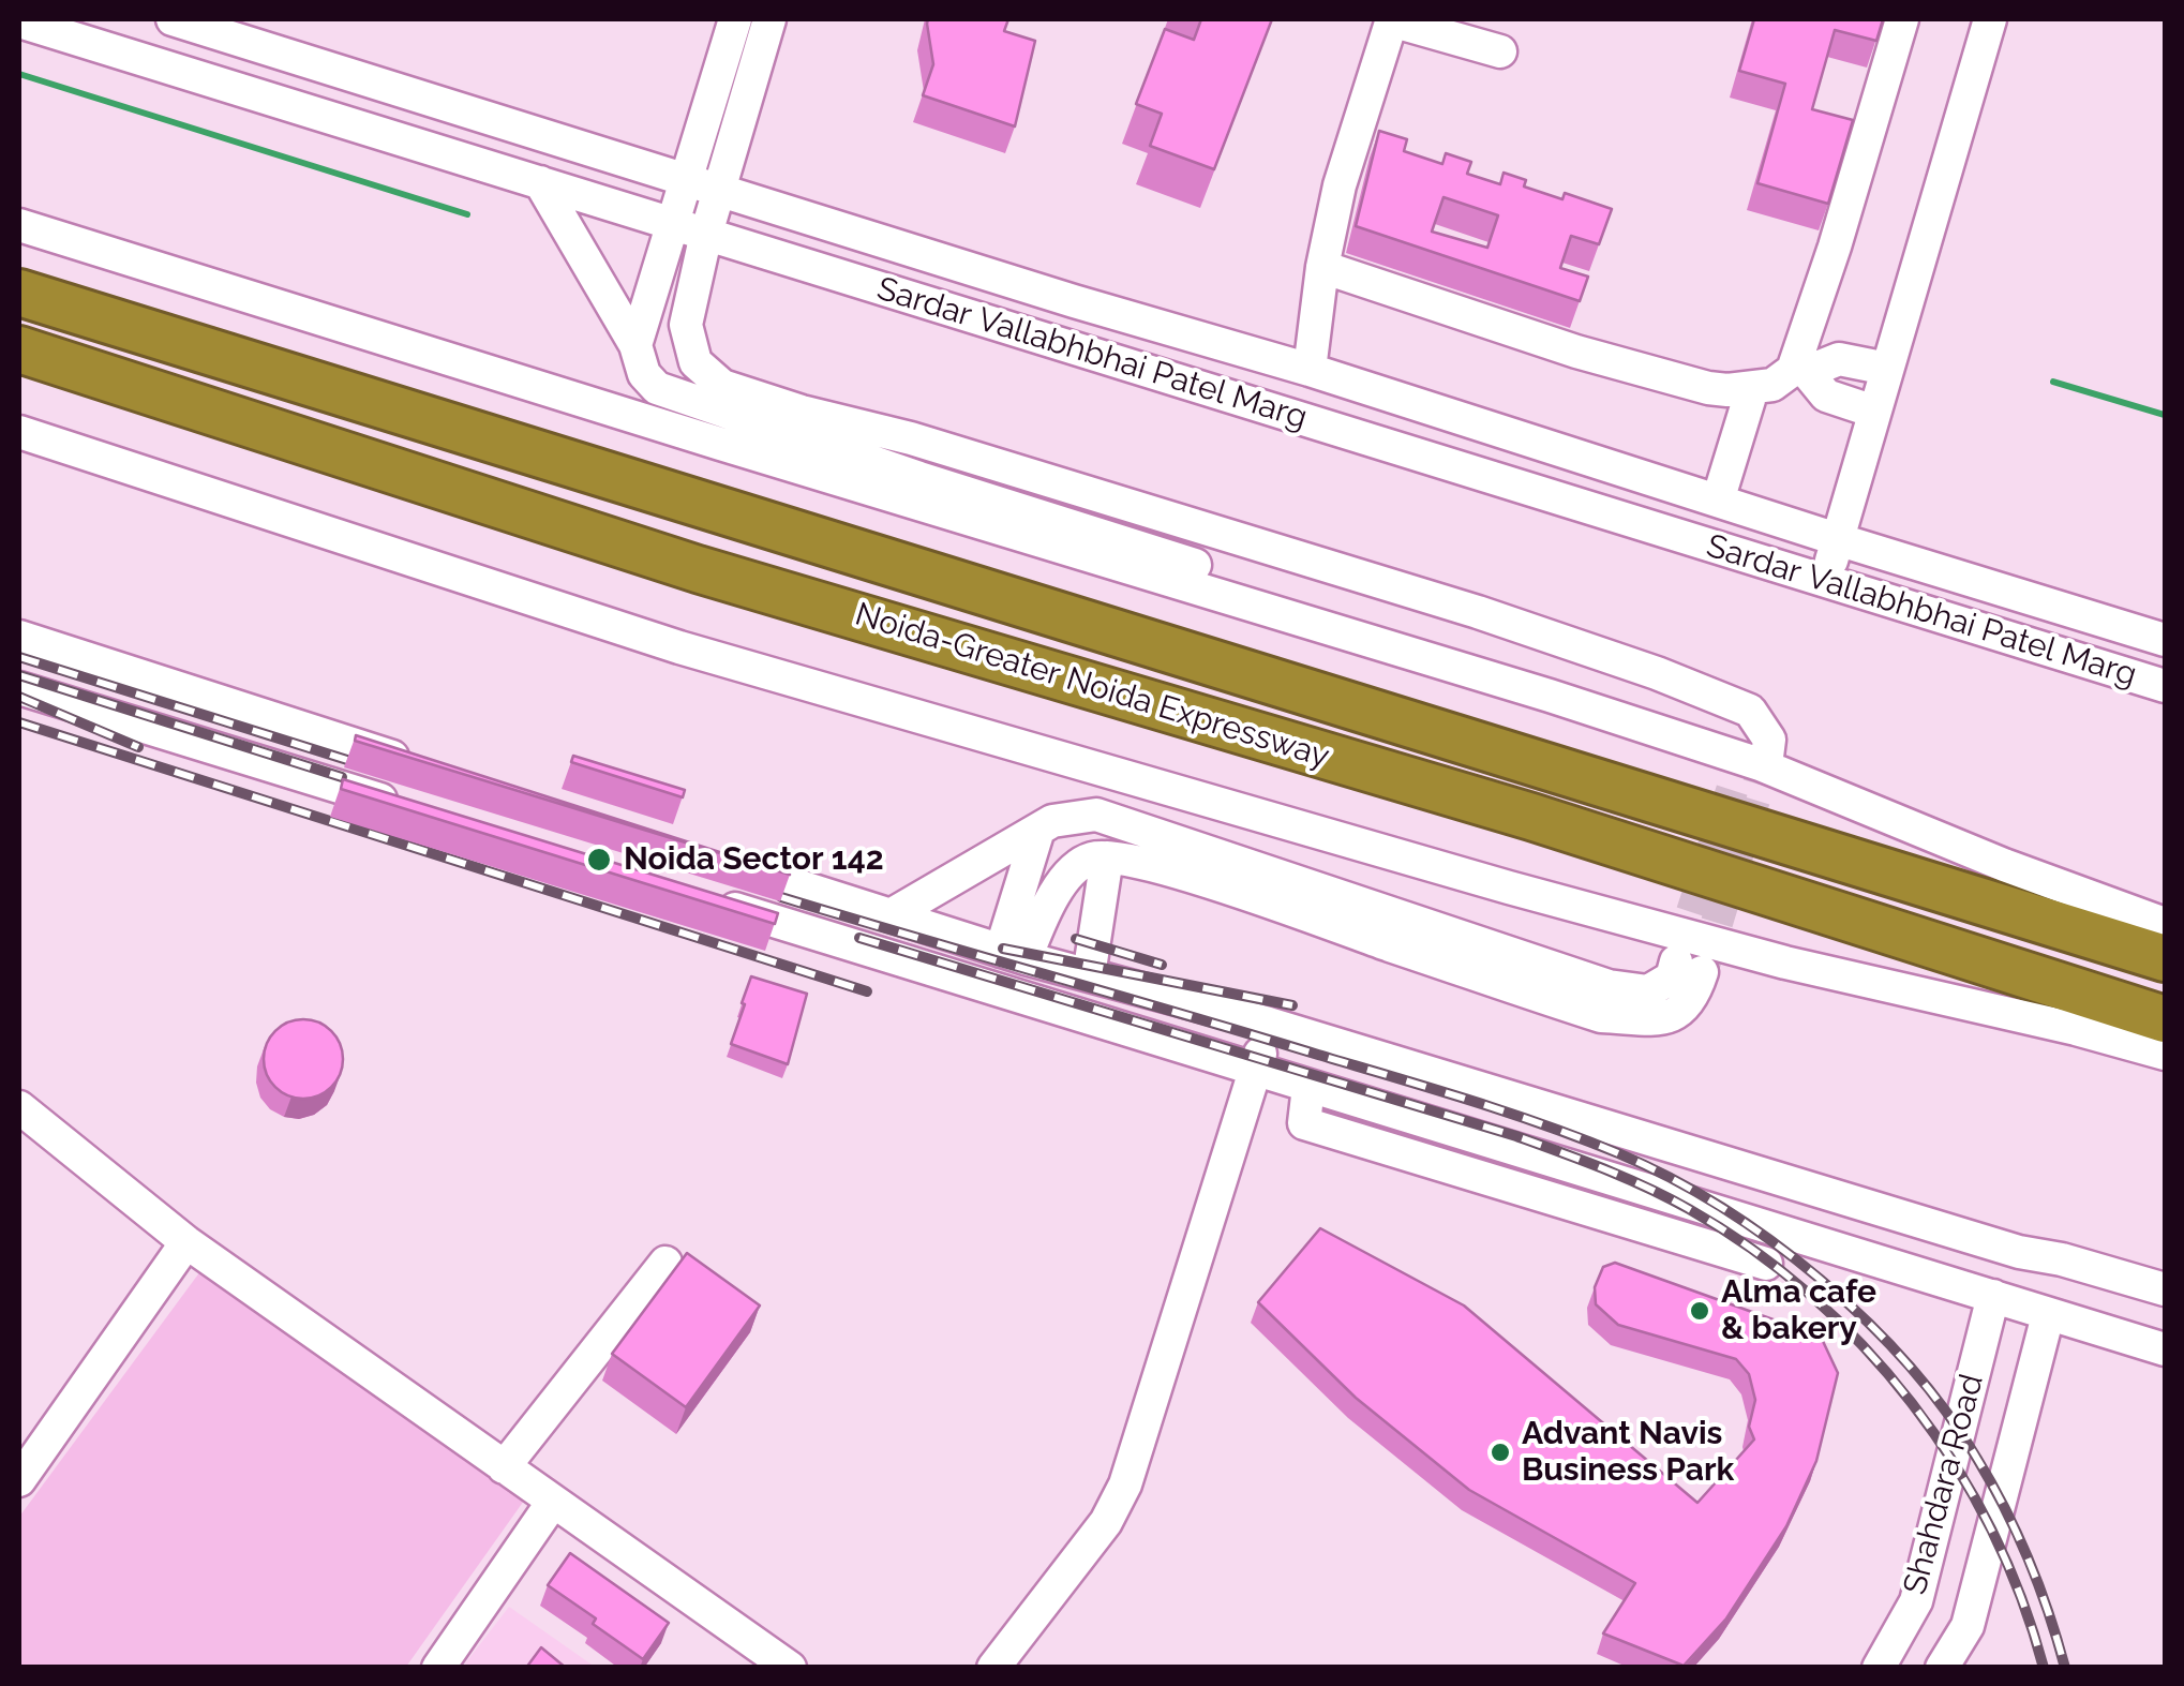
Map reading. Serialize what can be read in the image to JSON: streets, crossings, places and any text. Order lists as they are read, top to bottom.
{
  "streets": {
    "highway": ["Noida-Greater Noida Expressway"],
    "street": ["Sardar Vallabhbhai Patel Marg", "Shahdara Road"]
  },
  "places": ["Noida Sector 142", "Alma cafe & bakery", "Advant Navis Business Park"]
}
